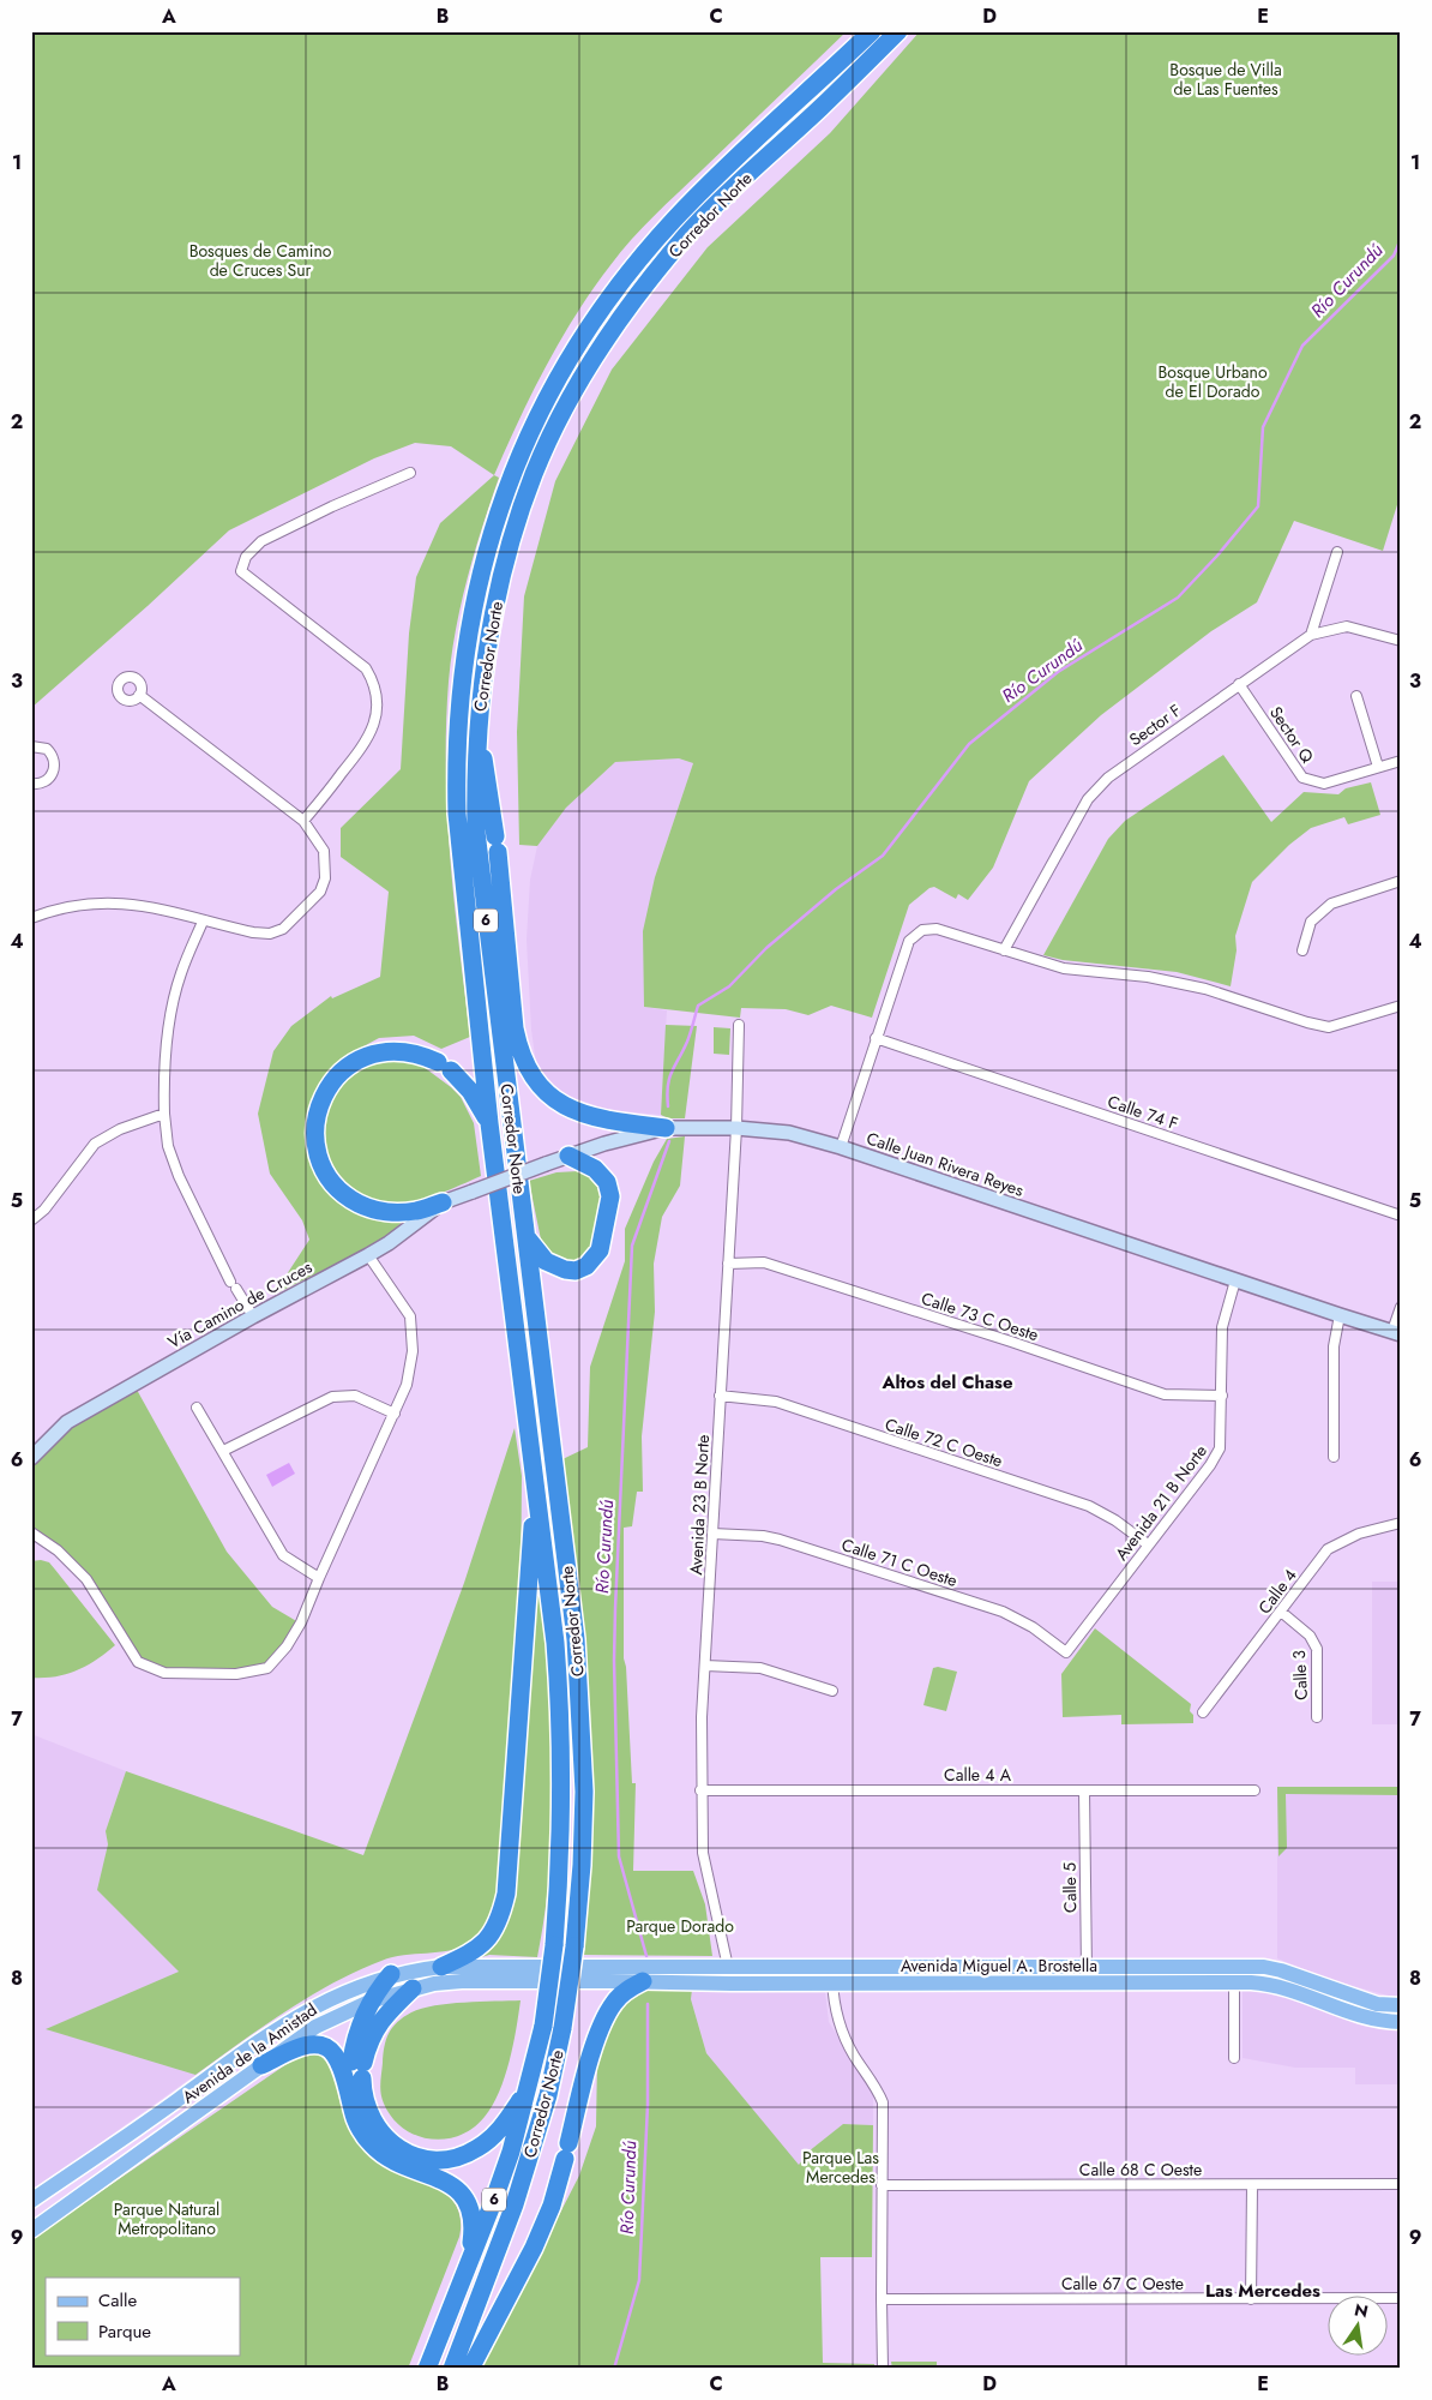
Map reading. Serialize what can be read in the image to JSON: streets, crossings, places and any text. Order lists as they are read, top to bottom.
{
  "streets": {
    "highway": ["Corredor Norte", "6"],
    "main road": ["Avenida Miguel A. Brostella", "Avenida de la Amistad"],
    "street": [
      "Sector F",
      "Sector Q",
      "Calle 74 F",
      "Calle Juan Rivera Reyes",
      "Vía Camino de Cruces",
      "Calle 73 C Oeste",
      "Calle 72 C Oeste",
      "Avenida 21 B Norte",
      "Avenida 23 B Norte",
      "Calle 71 C Oeste",
      "Calle 4",
      "Calle 3",
      "Calle 4 A",
      "Calle 5",
      "Calle 68 C Oeste",
      "Calle 67 C Oeste"
    ]
  },
  "crossings": [
    ["Sector F", "Sector Q"],
    ["Calle Juan Rivera Reyes", "Vía Camino de Cruces"],
    ["Calle Juan Rivera Reyes", "Avenida 21 B Norte"],
    ["Calle Juan Rivera Reyes", "Avenida 23 B Norte"],
    ["Calle 73 C Oeste", "Avenida 21 B Norte"],
    ["Calle 73 C Oeste", "Avenida 23 B Norte"],
    ["Calle 72 C Oeste", "Avenida 21 B Norte"],
    ["Calle 72 C Oeste", "Avenida 23 B Norte"],
    ["Avenida 21 B Norte", "Calle 71 C Oeste"],
    ["Avenida 23 B Norte", "Calle 71 C Oeste"],
    ["Avenida 23 B Norte", "Calle 4 A"],
    ["Avenida 23 B Norte", "Avenida Miguel A. Brostella"],
    ["Calle 4", "Calle 3"],
    ["Calle 4 A", "Calle 5"],
    ["Calle 5", "Avenida Miguel A. Brostella"],
    ["Avenida Miguel A. Brostella", "Avenida de la Amistad"]
  ],
  "districts": ["Altos del Chase", "Las Mercedes"],
  "water": ["Río Curundú"],
  "parks": [
    "Bosque de Villa de Las Fuentes",
    "Bosques de Camino de Cruces Sur",
    "Bosque Urbano de El Dorado",
    "Parque Dorado",
    "Parque Las Mercedes",
    "Parque Natural Metropolitano"
  ],
  "legend": ["Calle", "Parque"],
  "north": "top",
  "grid": {
    "columns": [
      "A",
      "B",
      "C",
      "D",
      "E"
    ],
    "rows": [
      "1",
      "2",
      "3",
      "4",
      "5",
      "6",
      "7",
      "8",
      "9"
    ]
  }
}
